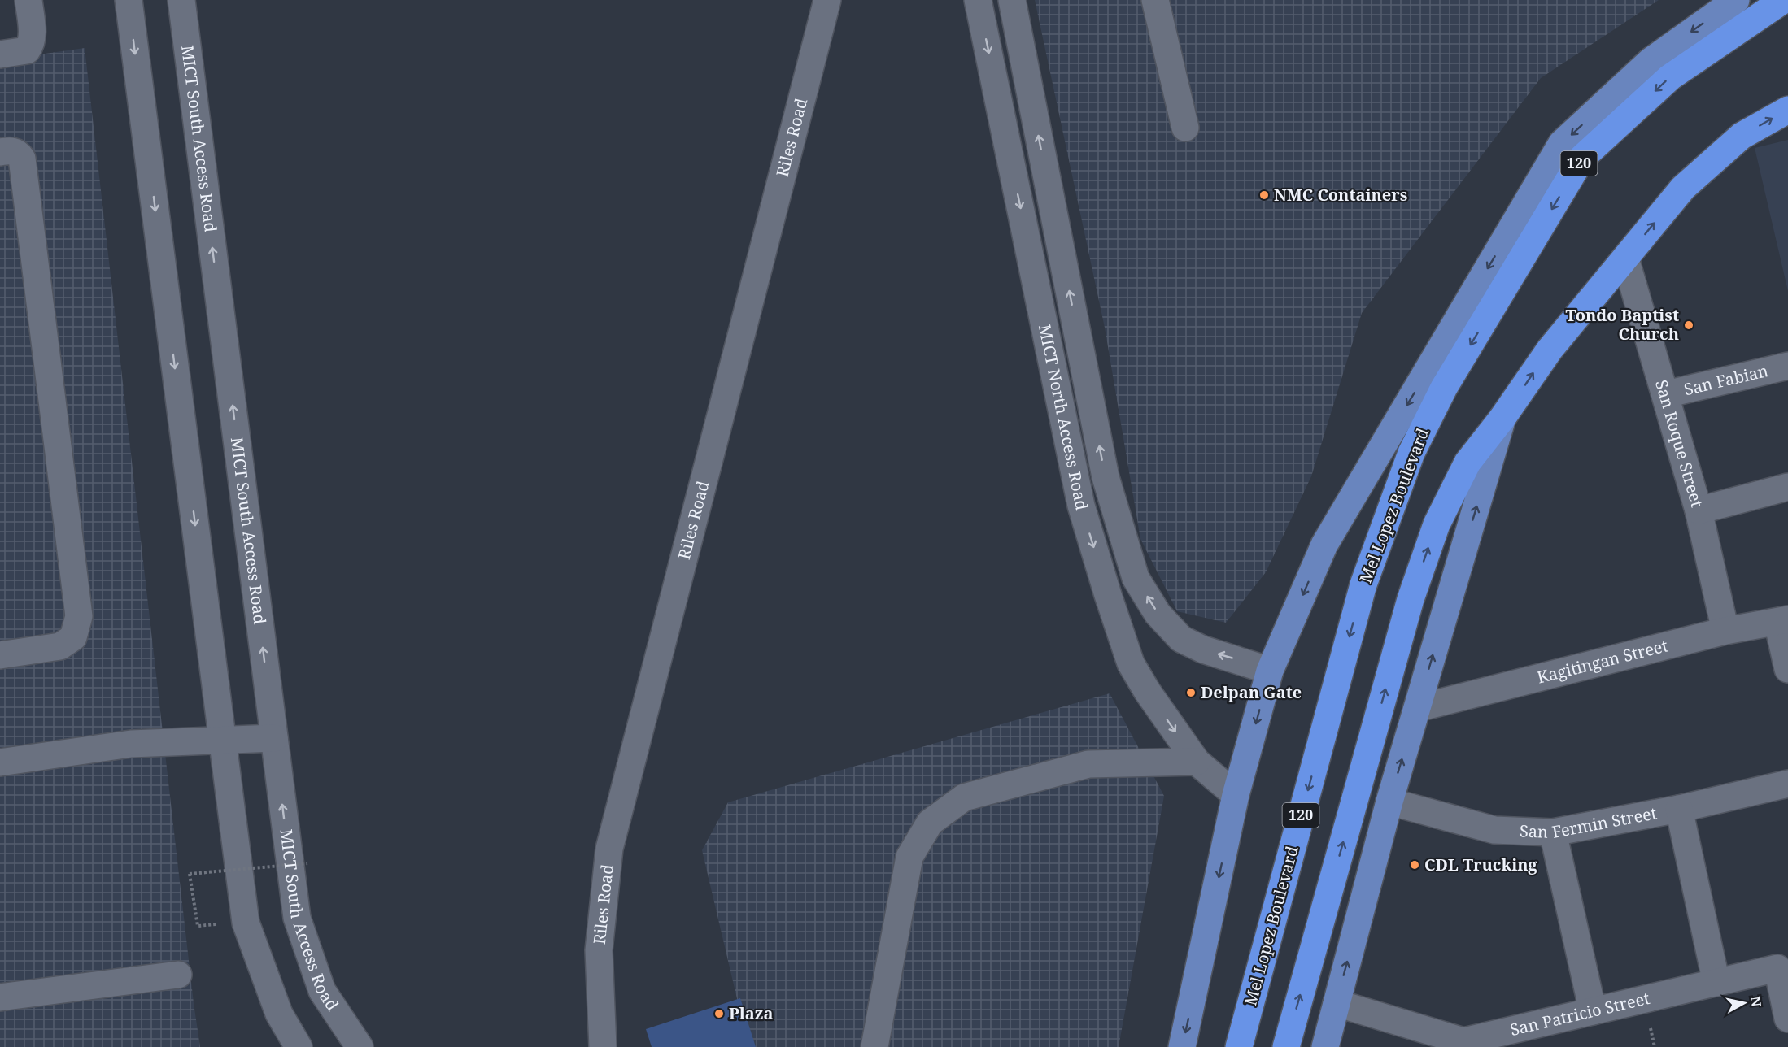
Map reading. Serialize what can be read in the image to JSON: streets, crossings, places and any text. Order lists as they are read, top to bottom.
{
  "streets": {
    "highway": ["120", "Mel Lopez Boulevard"],
    "street": [
      "Riles Road",
      "MICT South Access Road",
      "San Fabian",
      "MICT North Access Road",
      "San Roque Street",
      "Kagitingan Street",
      "San Fermin Street",
      "San Patricio Street"
    ]
  },
  "crossings": [
    ["San Fabian", "San Roque Street"],
    ["MICT North Access Road", "Mel Lopez Boulevard"],
    ["San Roque Street", "Kagitingan Street"]
  ],
  "one_way": ["Mel Lopez Boulevard"],
  "places": [
    "NMC Containers",
    "Tondo Baptist Church",
    "Delpan Gate",
    "CDL Trucking",
    "Plaza"
  ],
  "north": "right"
}
